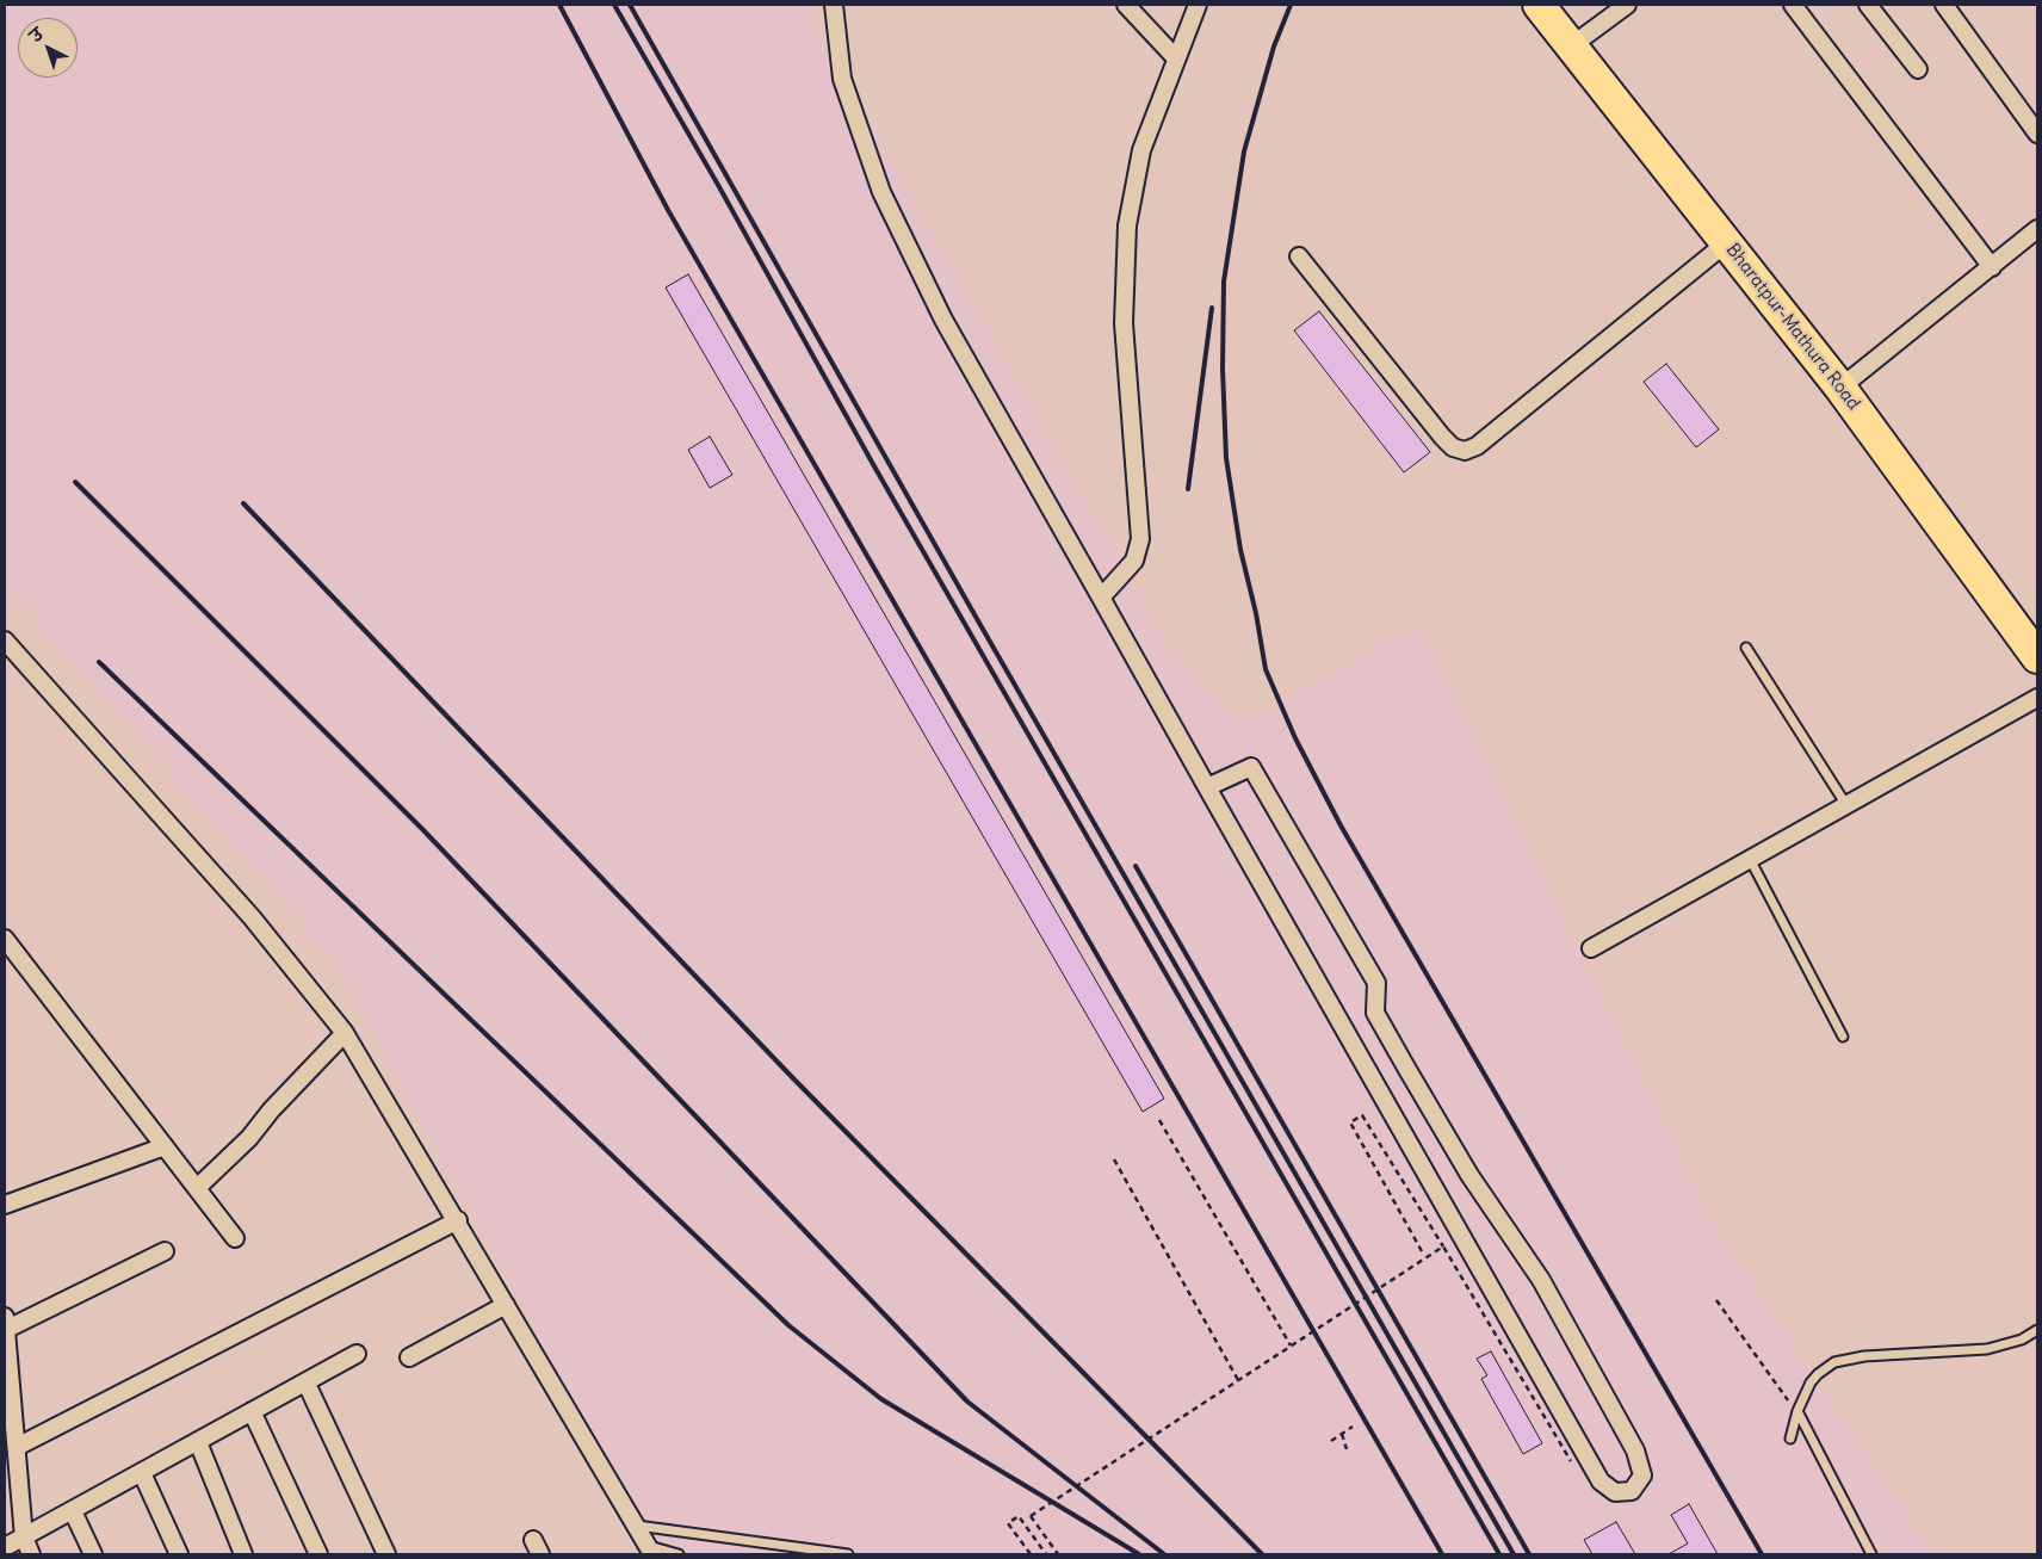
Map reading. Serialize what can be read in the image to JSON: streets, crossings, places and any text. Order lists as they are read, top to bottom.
{
  "streets": {
    "highway": ["Bharatpur-Mathura Road"]
  },
  "north": "top left"
}
